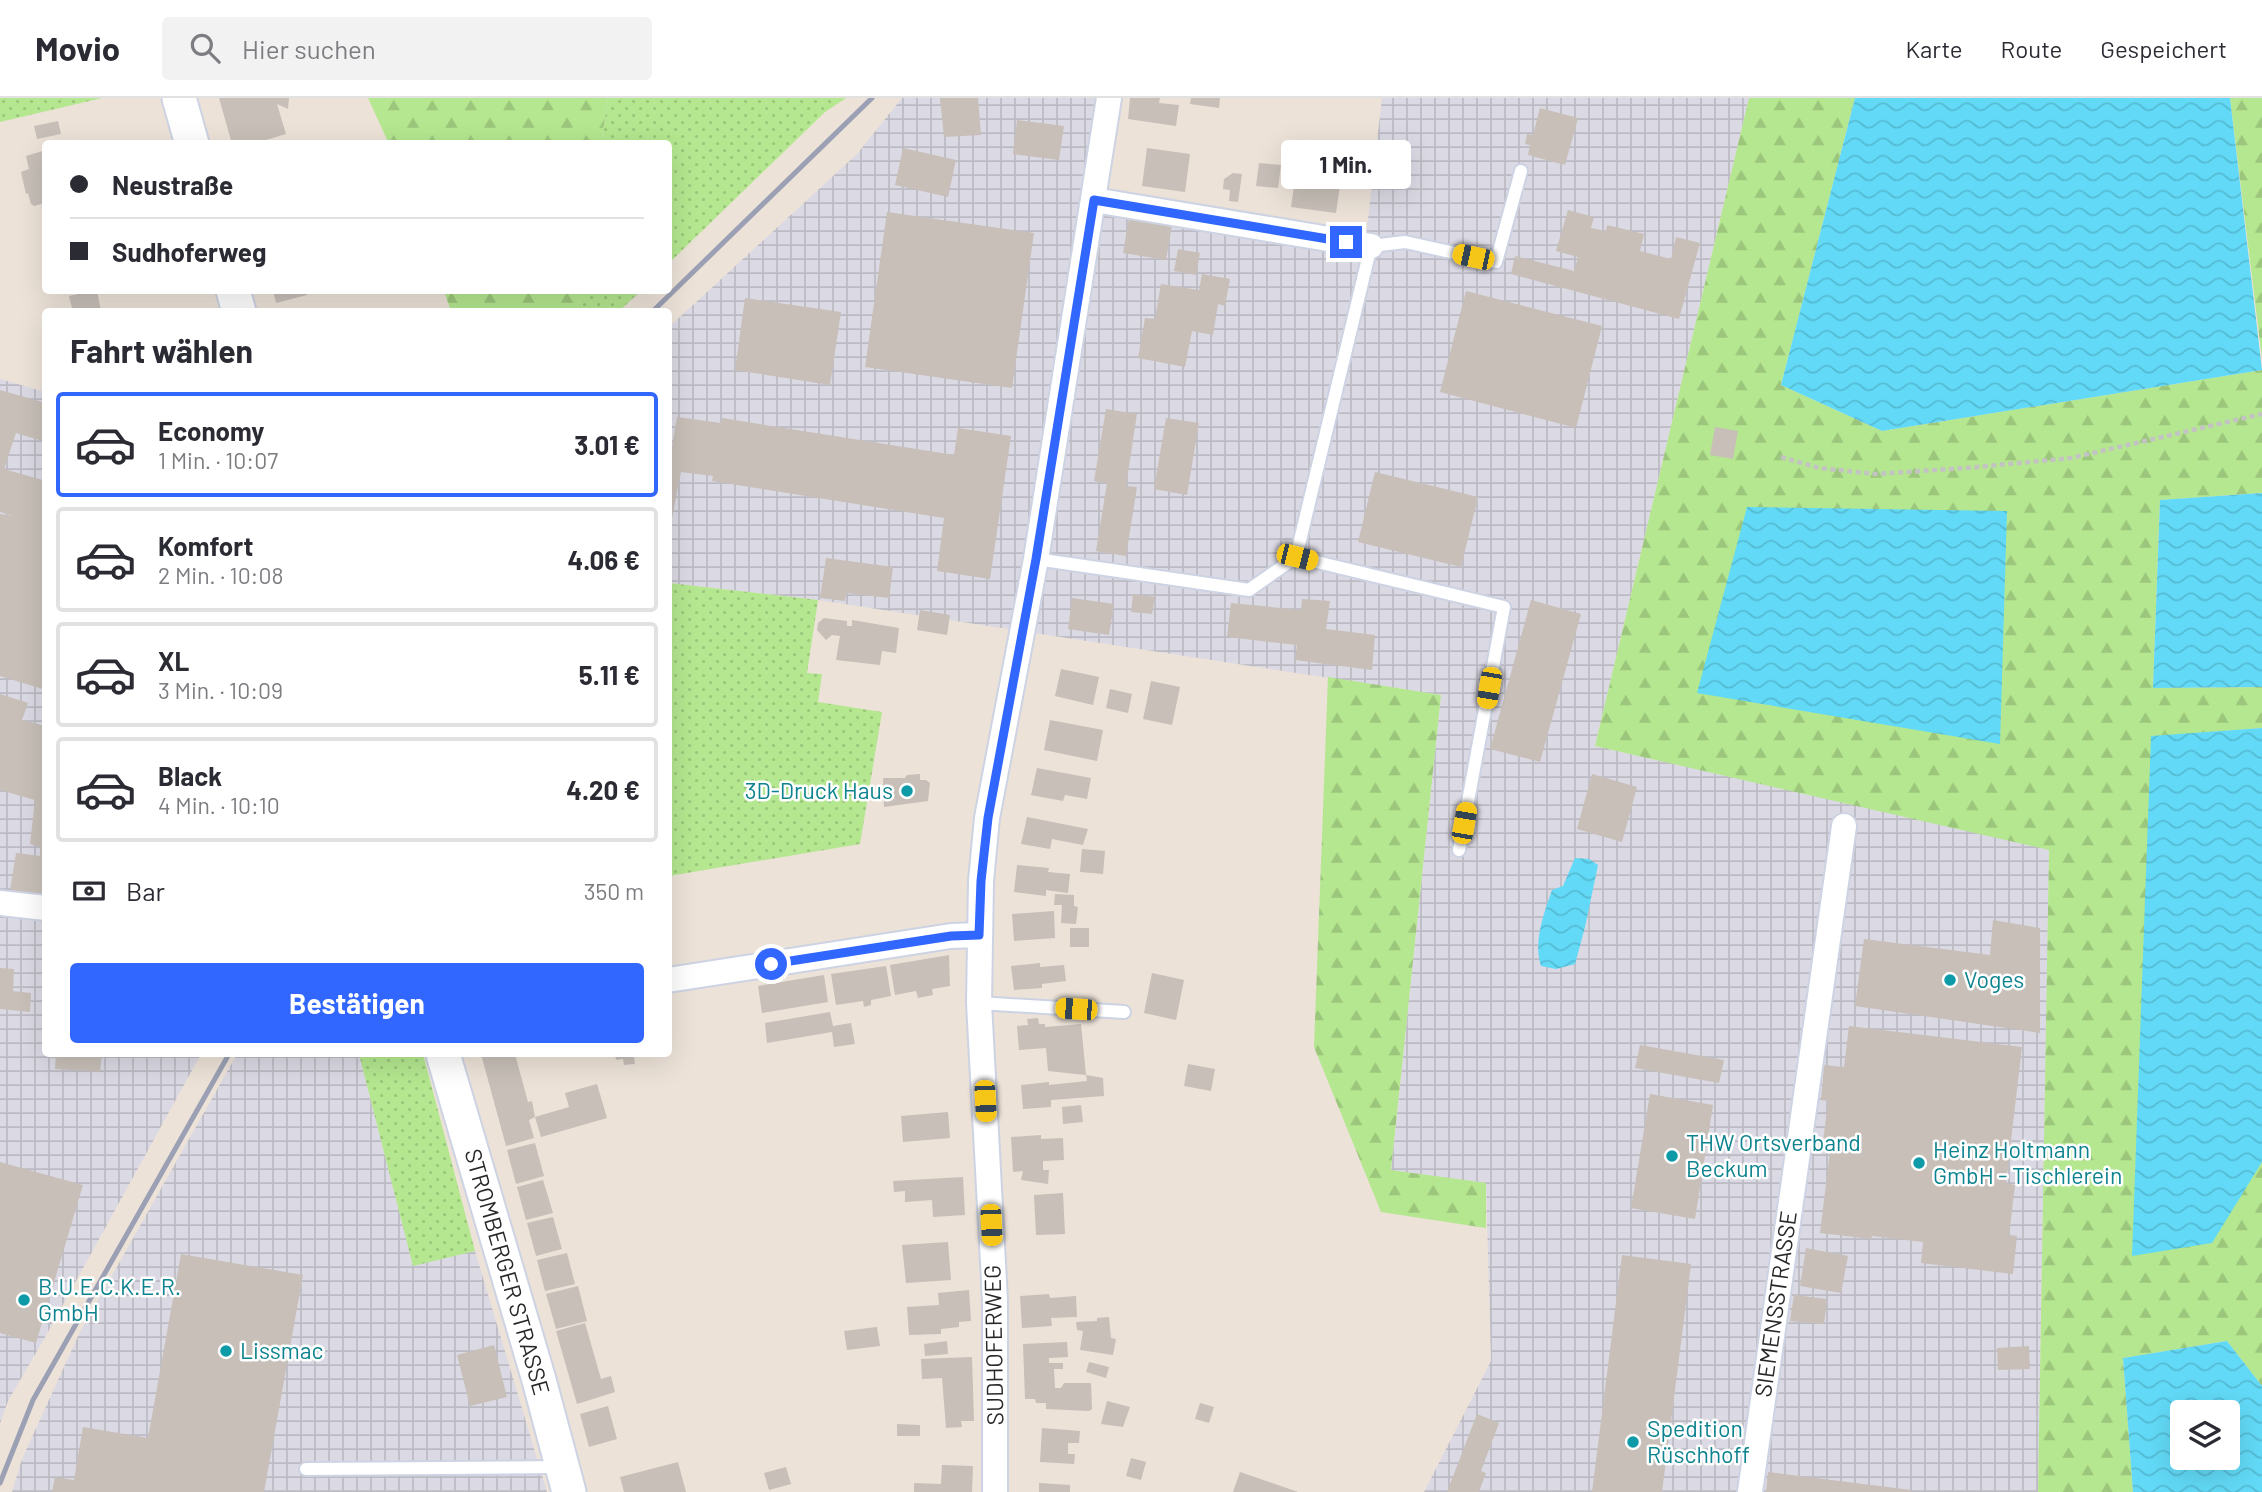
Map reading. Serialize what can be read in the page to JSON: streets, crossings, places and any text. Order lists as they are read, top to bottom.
{
  "streets": {
    "main road": ["STROMBERGER STRASSE"],
    "street": ["SIEMENSSTRASSE", "SUDHOFERWEG"]
  },
  "places": [
    "3D-Druck Haus",
    "Voges",
    "THW Ortsverband Beckum",
    "Heinz Holtmann GmbH - Tischlerein",
    "B.U.E.C.K.E.R. GmbH",
    "Lissmac",
    "Spedition Rüschhoff"
  ],
  "page": {
    "header": "Movio",
    "search": "Hier suchen",
    "nav": ["Karte", "Route", "Gespeichert"],
    "bubble": "1 Min.",
    "banner": ["Neustraße", "Sudhoferweg"],
    "heading": "Fahrt wählen",
    "list": [
      {
        "name": "Economy",
        "note": "1 Min. · 10:07",
        "value": "3.01 €"
      },
      {
        "name": "Komfort",
        "note": "2 Min. · 10:08",
        "value": "4.06 €"
      },
      {
        "name": "XL",
        "note": "3 Min. · 10:09",
        "value": "5.11 €"
      },
      {
        "name": "Black",
        "note": "4 Min. · 10:10",
        "value": "4.20 €"
      }
    ],
    "pay": ["Bar", "350 m"],
    "buttons": "Bestätigen"
  }
}
